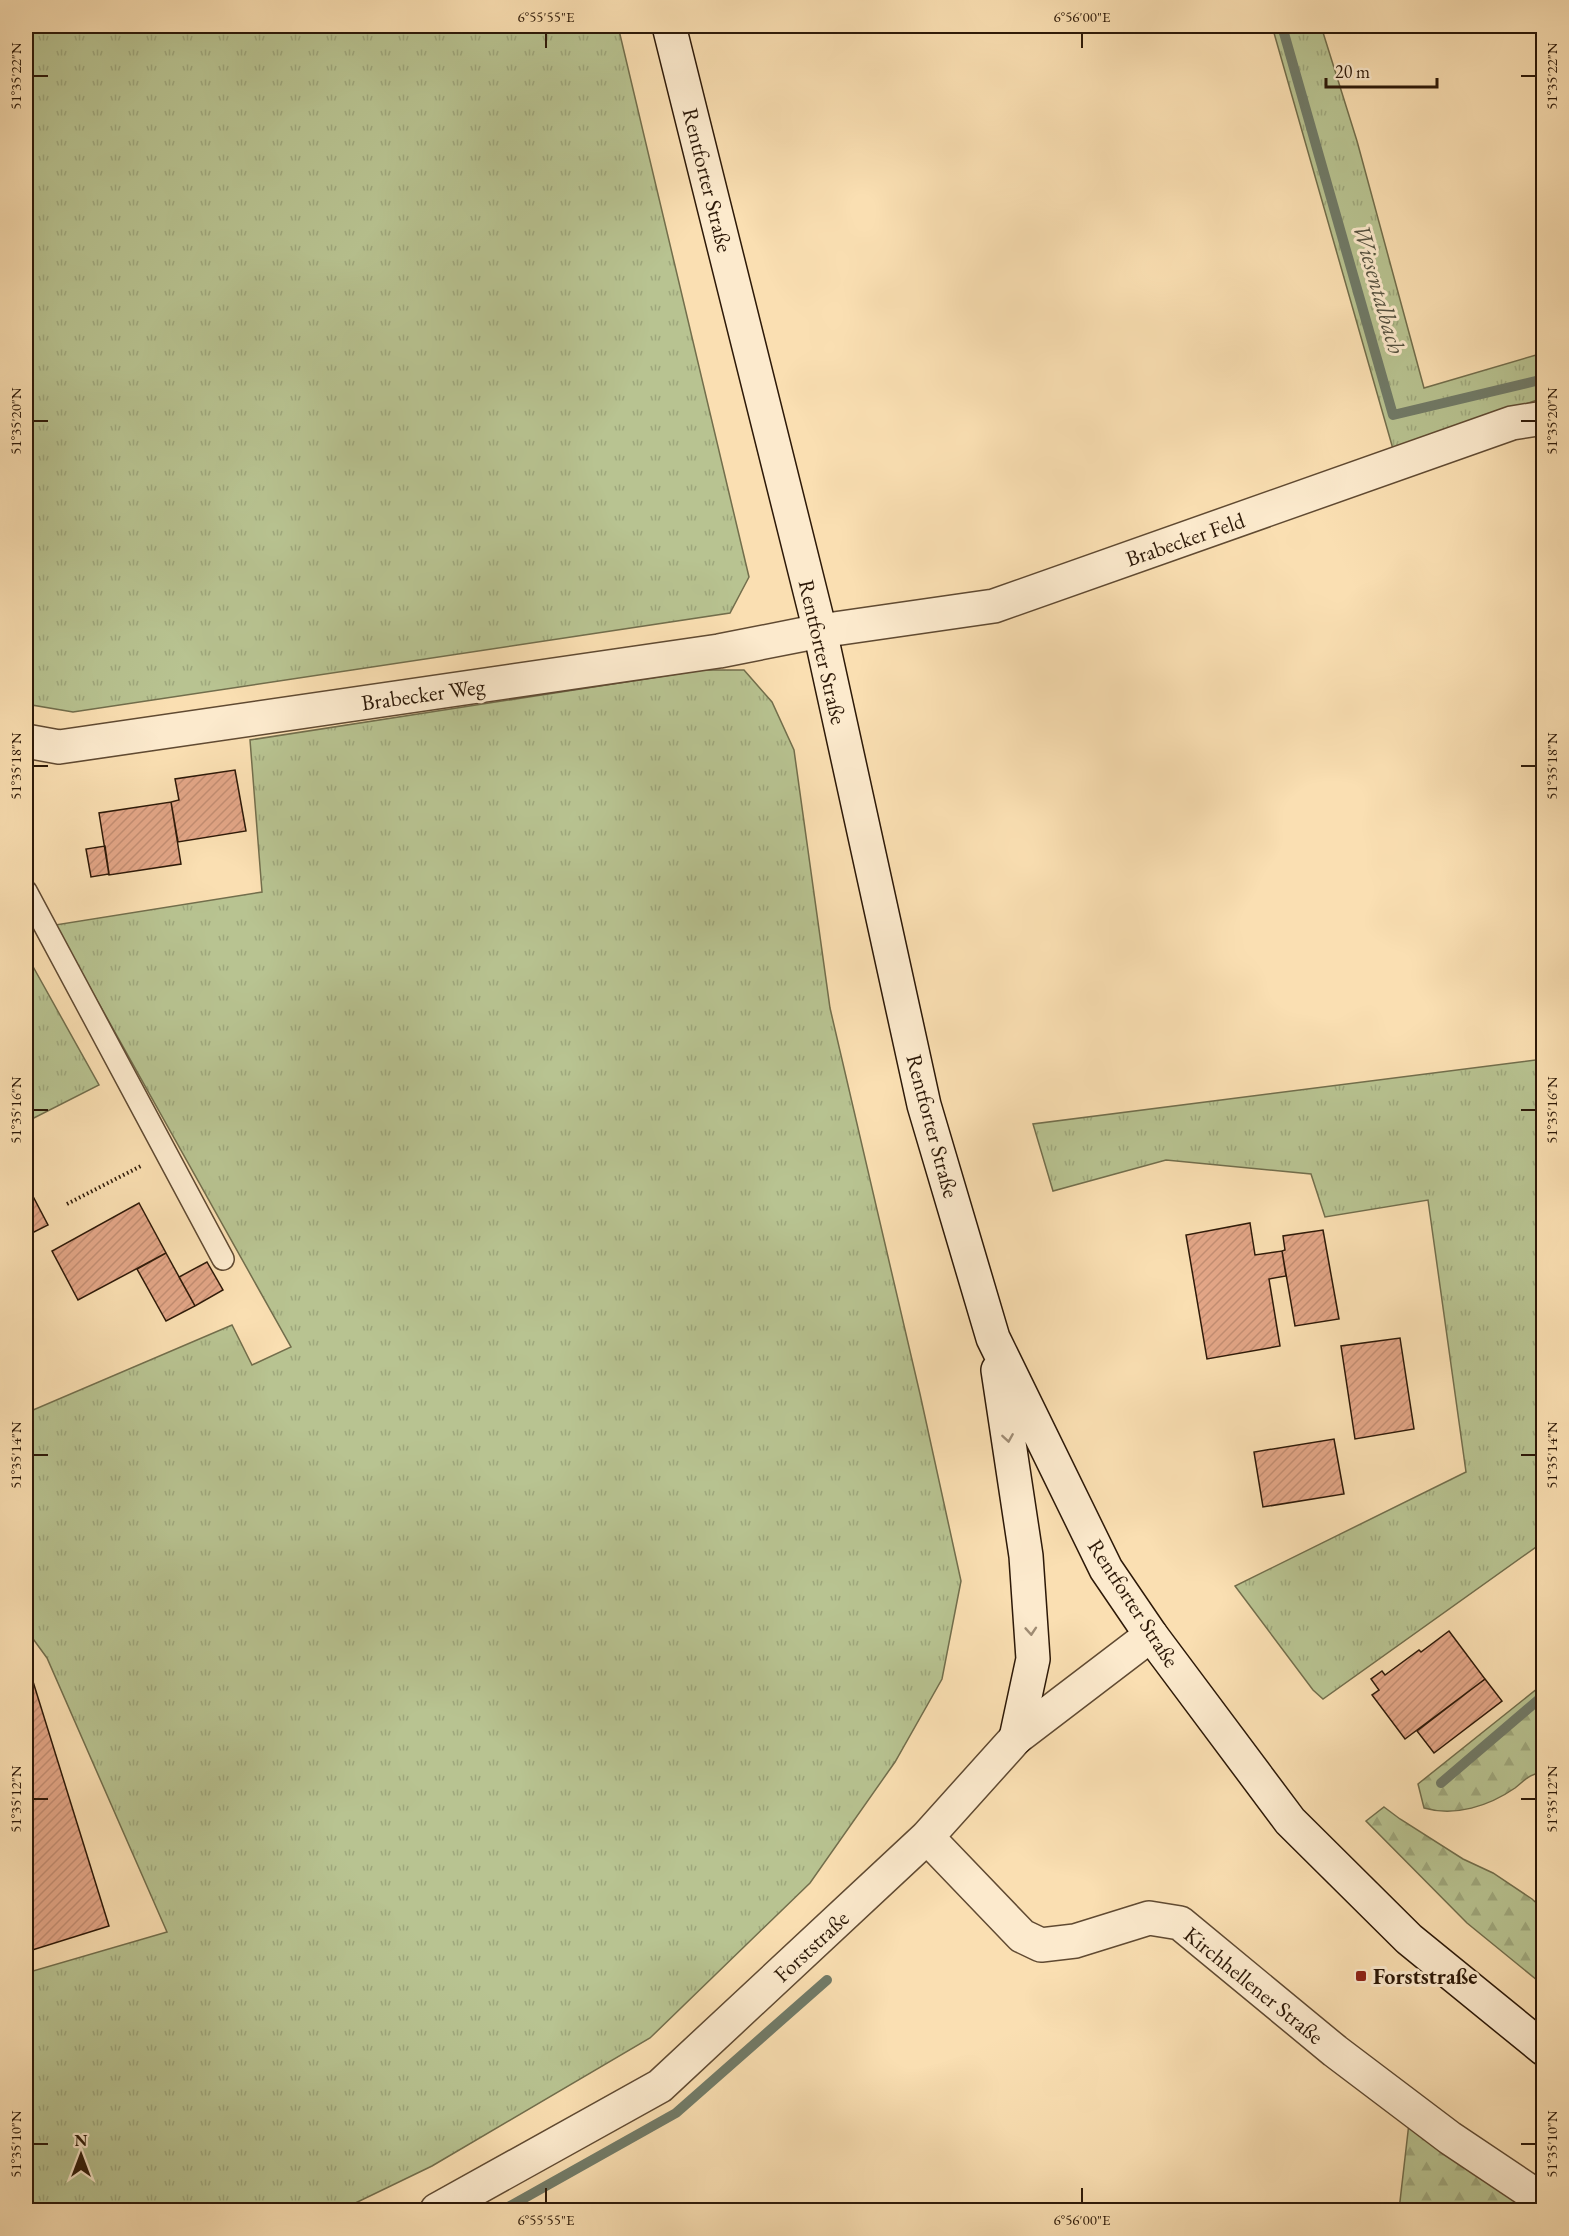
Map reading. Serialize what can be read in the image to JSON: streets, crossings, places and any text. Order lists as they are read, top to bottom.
{
  "streets": {
    "street": [
      "Rentforter Straße",
      "Brabecker Feld",
      "Brabecker Weg",
      "Forststraße",
      "Kirchhellener Straße"
    ]
  },
  "crossings": [
    ["Rentforter Straße", "Brabecker Feld"],
    ["Rentforter Straße", "Brabecker Weg"],
    ["Rentforter Straße", "Forststraße"],
    ["Brabecker Feld", "Brabecker Weg"],
    ["Forststraße", "Kirchhellener Straße"]
  ],
  "water": ["Wiesentalbach"],
  "places": {
    "transit": ["Forststraße"]
  },
  "scale_bar": "20 m",
  "north": "top",
  "coordinates": [
    "6°55'55\"E",
    "6°56'00\"E",
    "51°35'22\"N",
    "51°35'20\"N",
    "51°35'18\"N",
    "51°35'16\"N",
    "51°35'14\"N",
    "51°35'12\"N",
    "51°35'10\"N"
  ]
}
